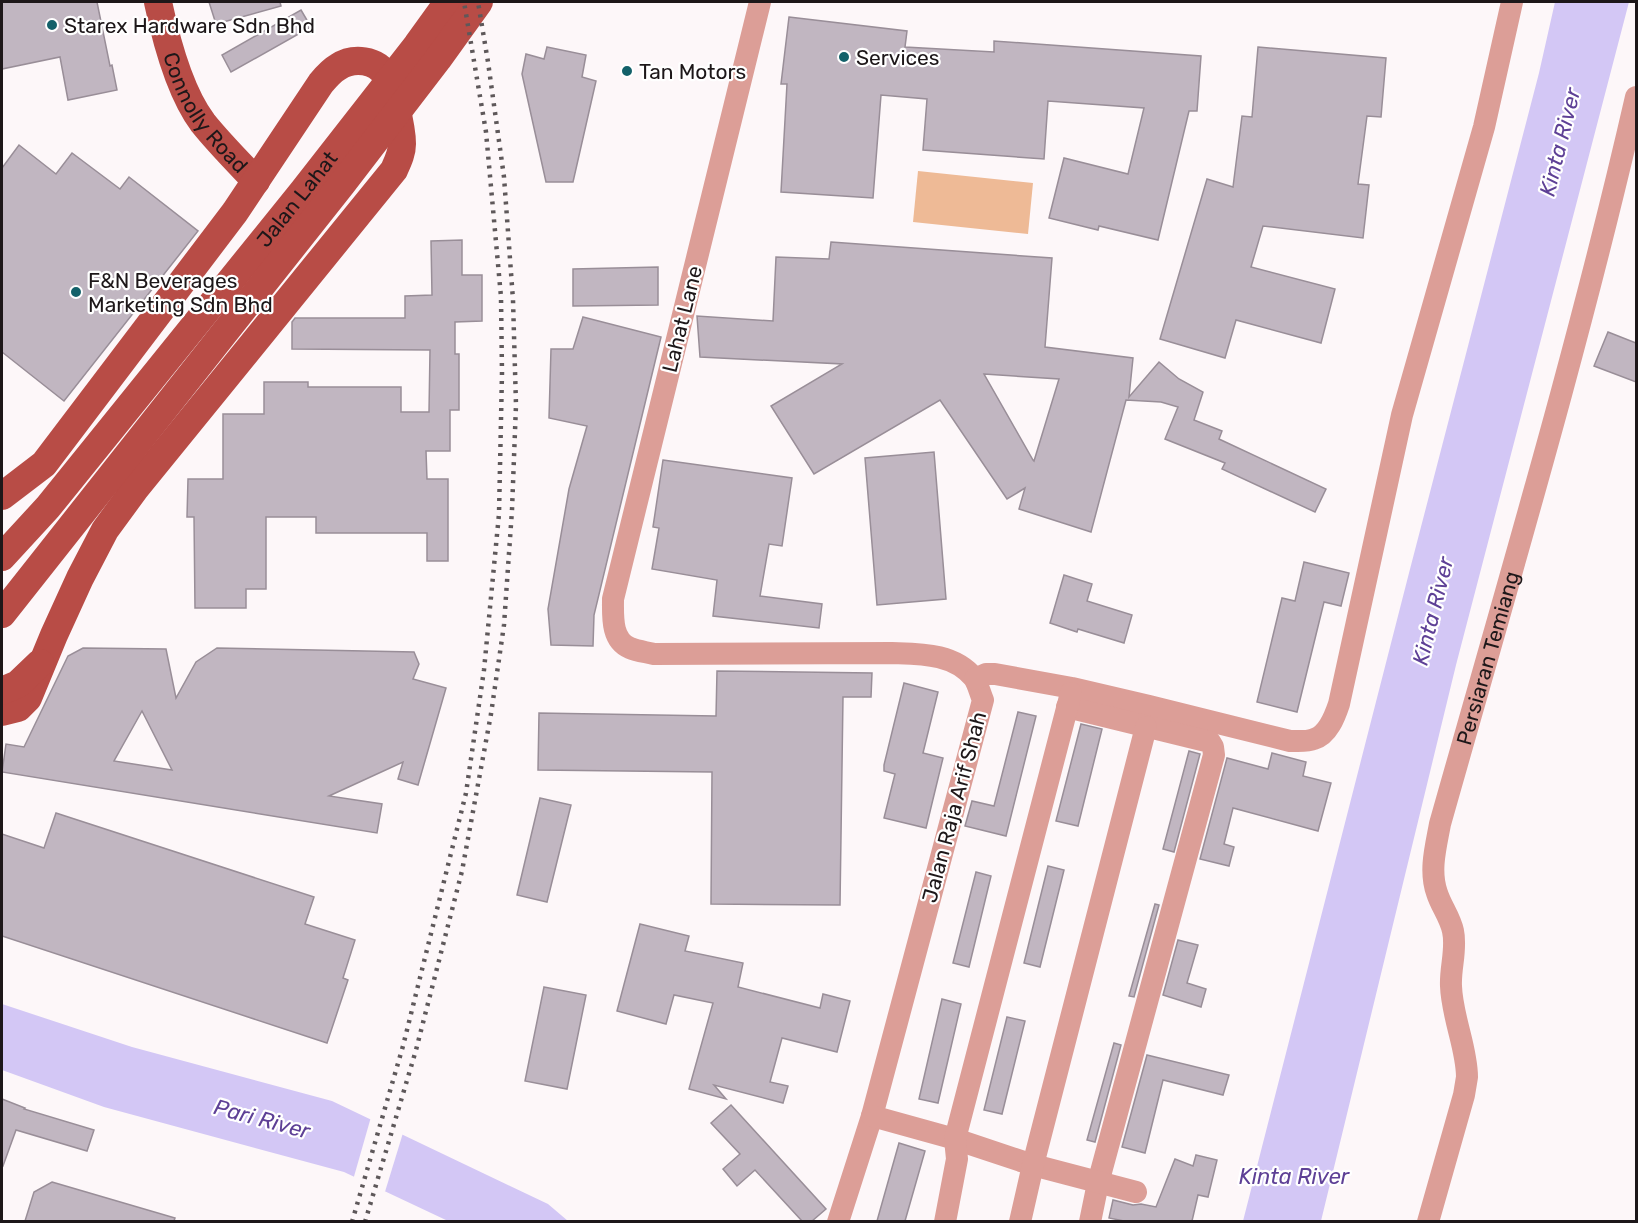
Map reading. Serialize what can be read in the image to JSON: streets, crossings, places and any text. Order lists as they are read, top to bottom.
{
  "streets": {
    "main road": ["Connolly Road", "Jalan Lahat"],
    "street": ["Lahat Lane", "Persiaran Temiang", "Jalan Raja Arif Shah"]
  },
  "crossings": [
    ["Lahat Lane", "Jalan Raja Arif Shah"]
  ],
  "water": ["Kinta River", "Pari River"],
  "places": [
    "Starex Hardware Sdn Bhd",
    "Services",
    "Tan Motors",
    "F&N Beverages Marketing Sdn Bhd"
  ]
}
